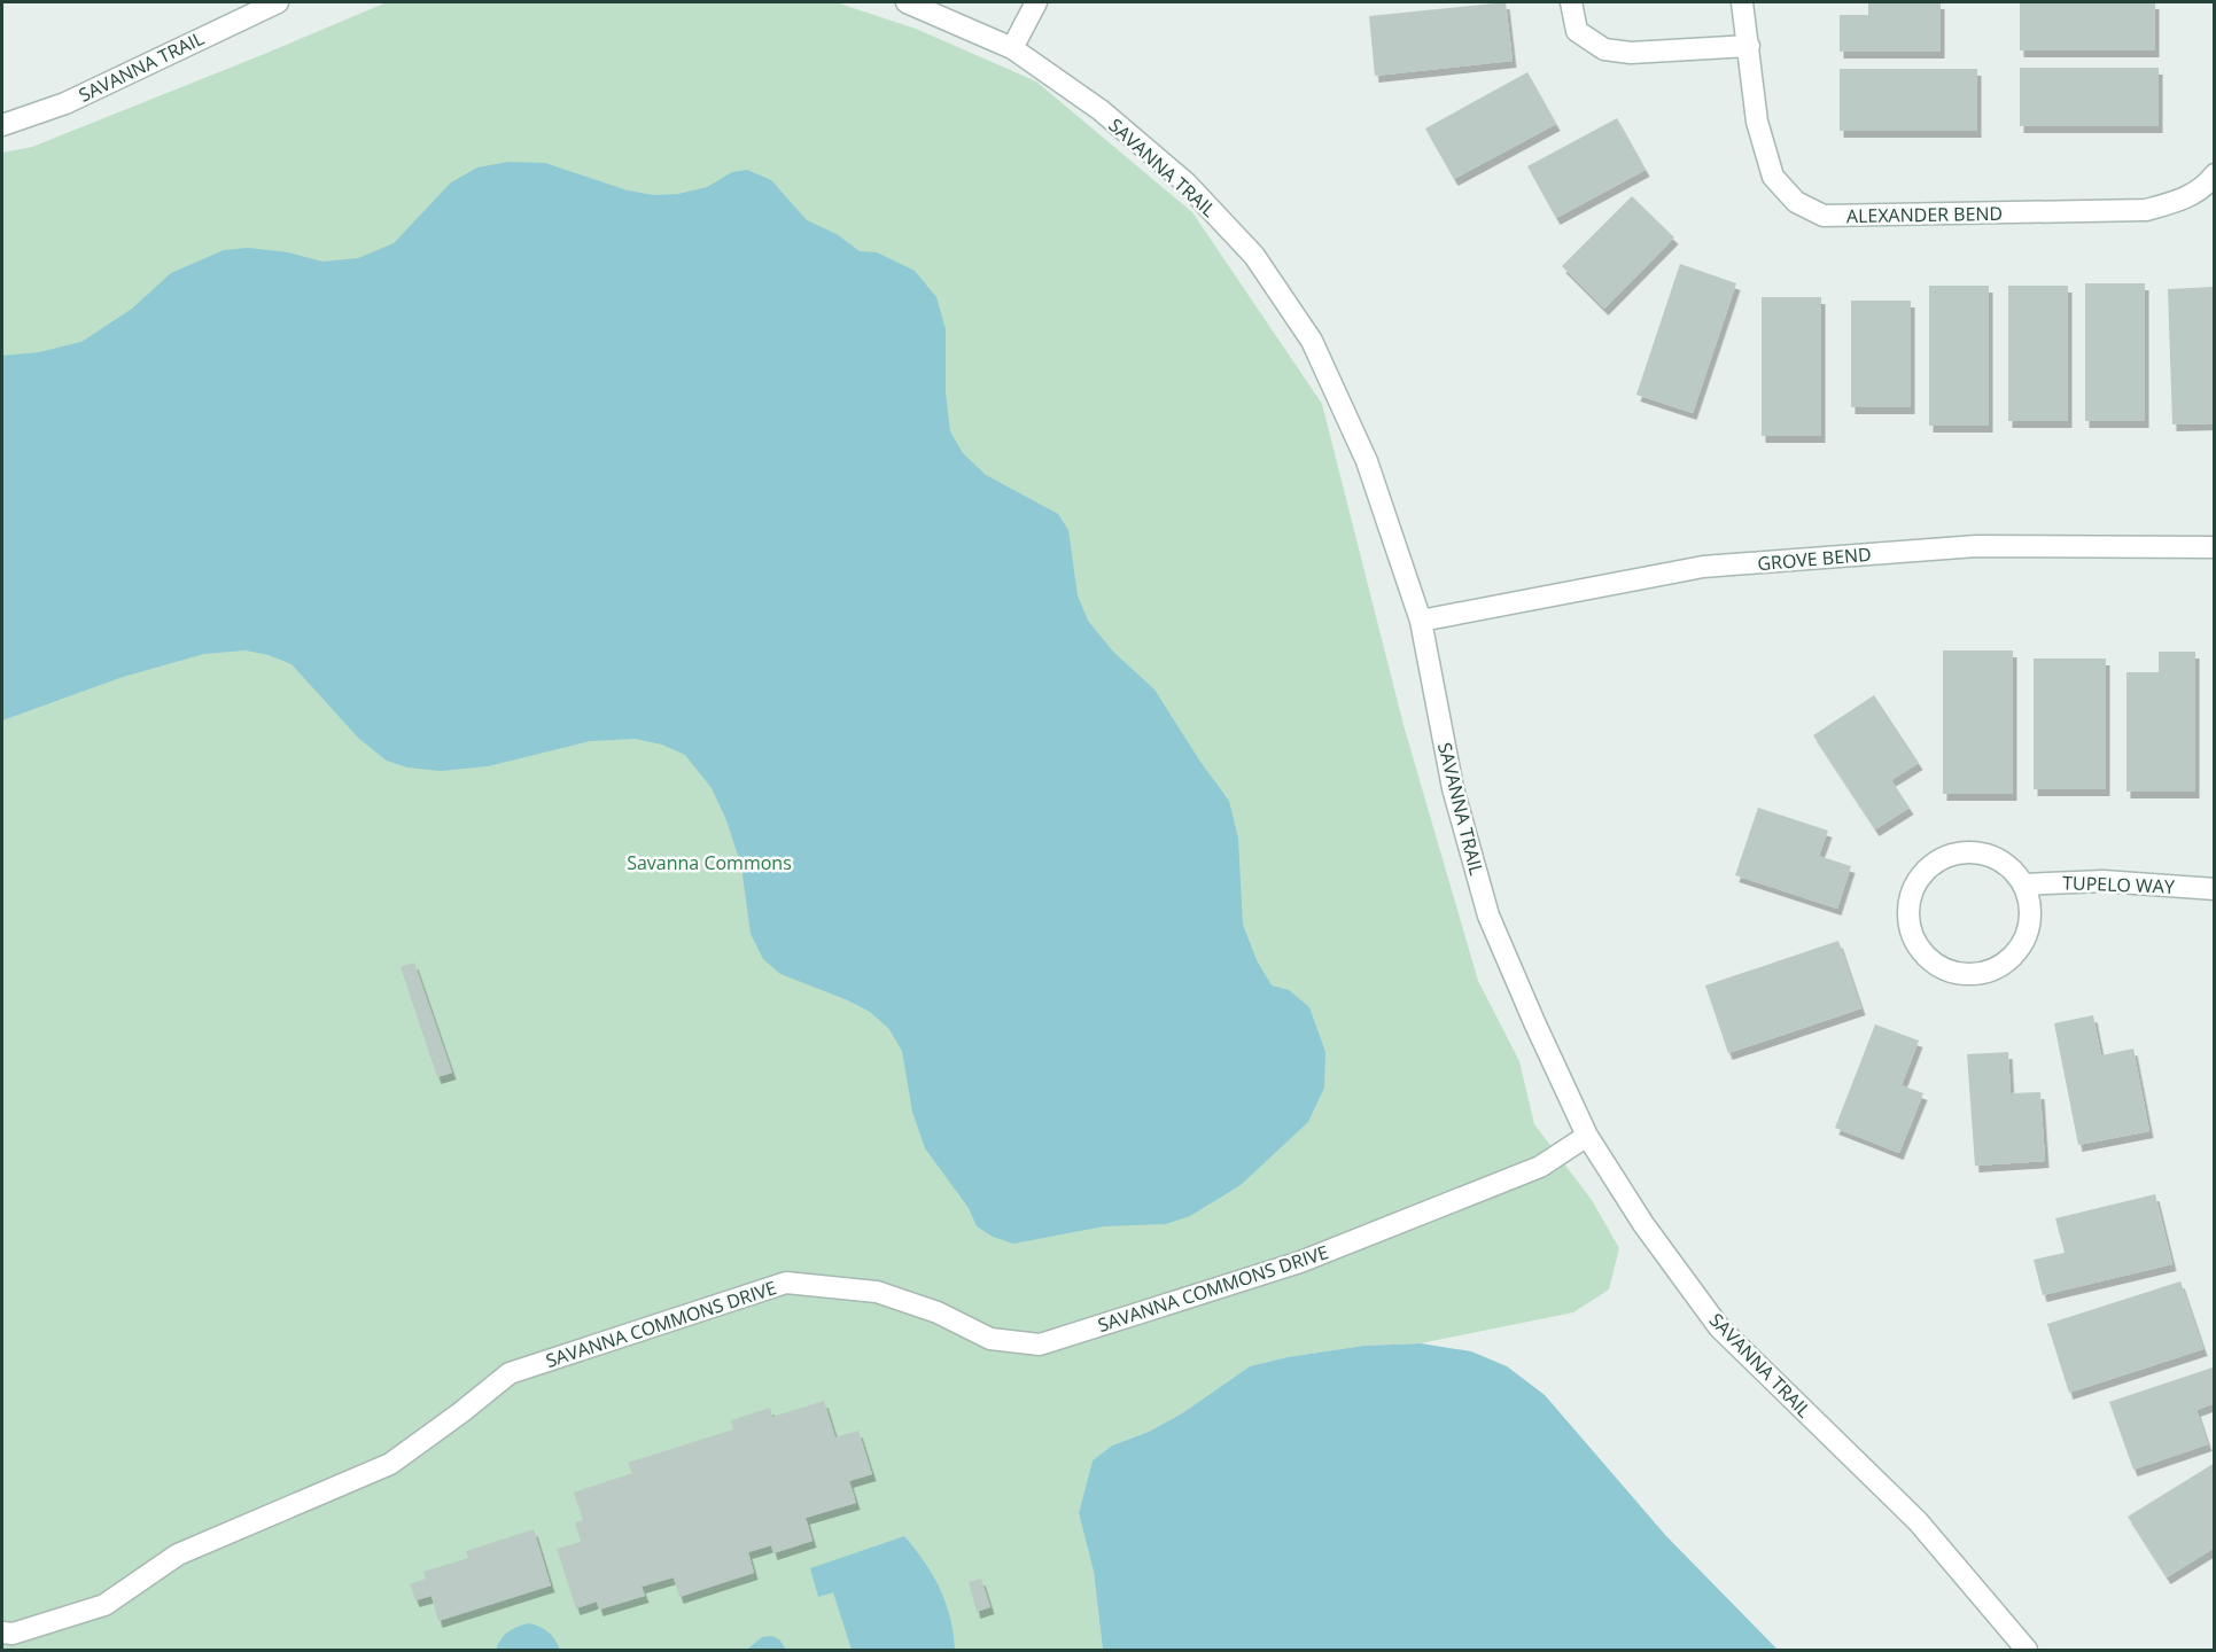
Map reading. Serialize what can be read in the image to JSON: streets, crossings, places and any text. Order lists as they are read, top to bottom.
{
  "streets": {
    "street": [
      "SAVANNA TRAIL",
      "ALEXANDER BEND",
      "GROVE BEND",
      "TUPELO WAY",
      "SAVANNA COMMONS DRIVE"
    ]
  },
  "crossings": [
    ["SAVANNA TRAIL", "GROVE BEND"],
    ["SAVANNA TRAIL", "SAVANNA COMMONS DRIVE"]
  ],
  "parks": ["Savanna Commons"]
}
